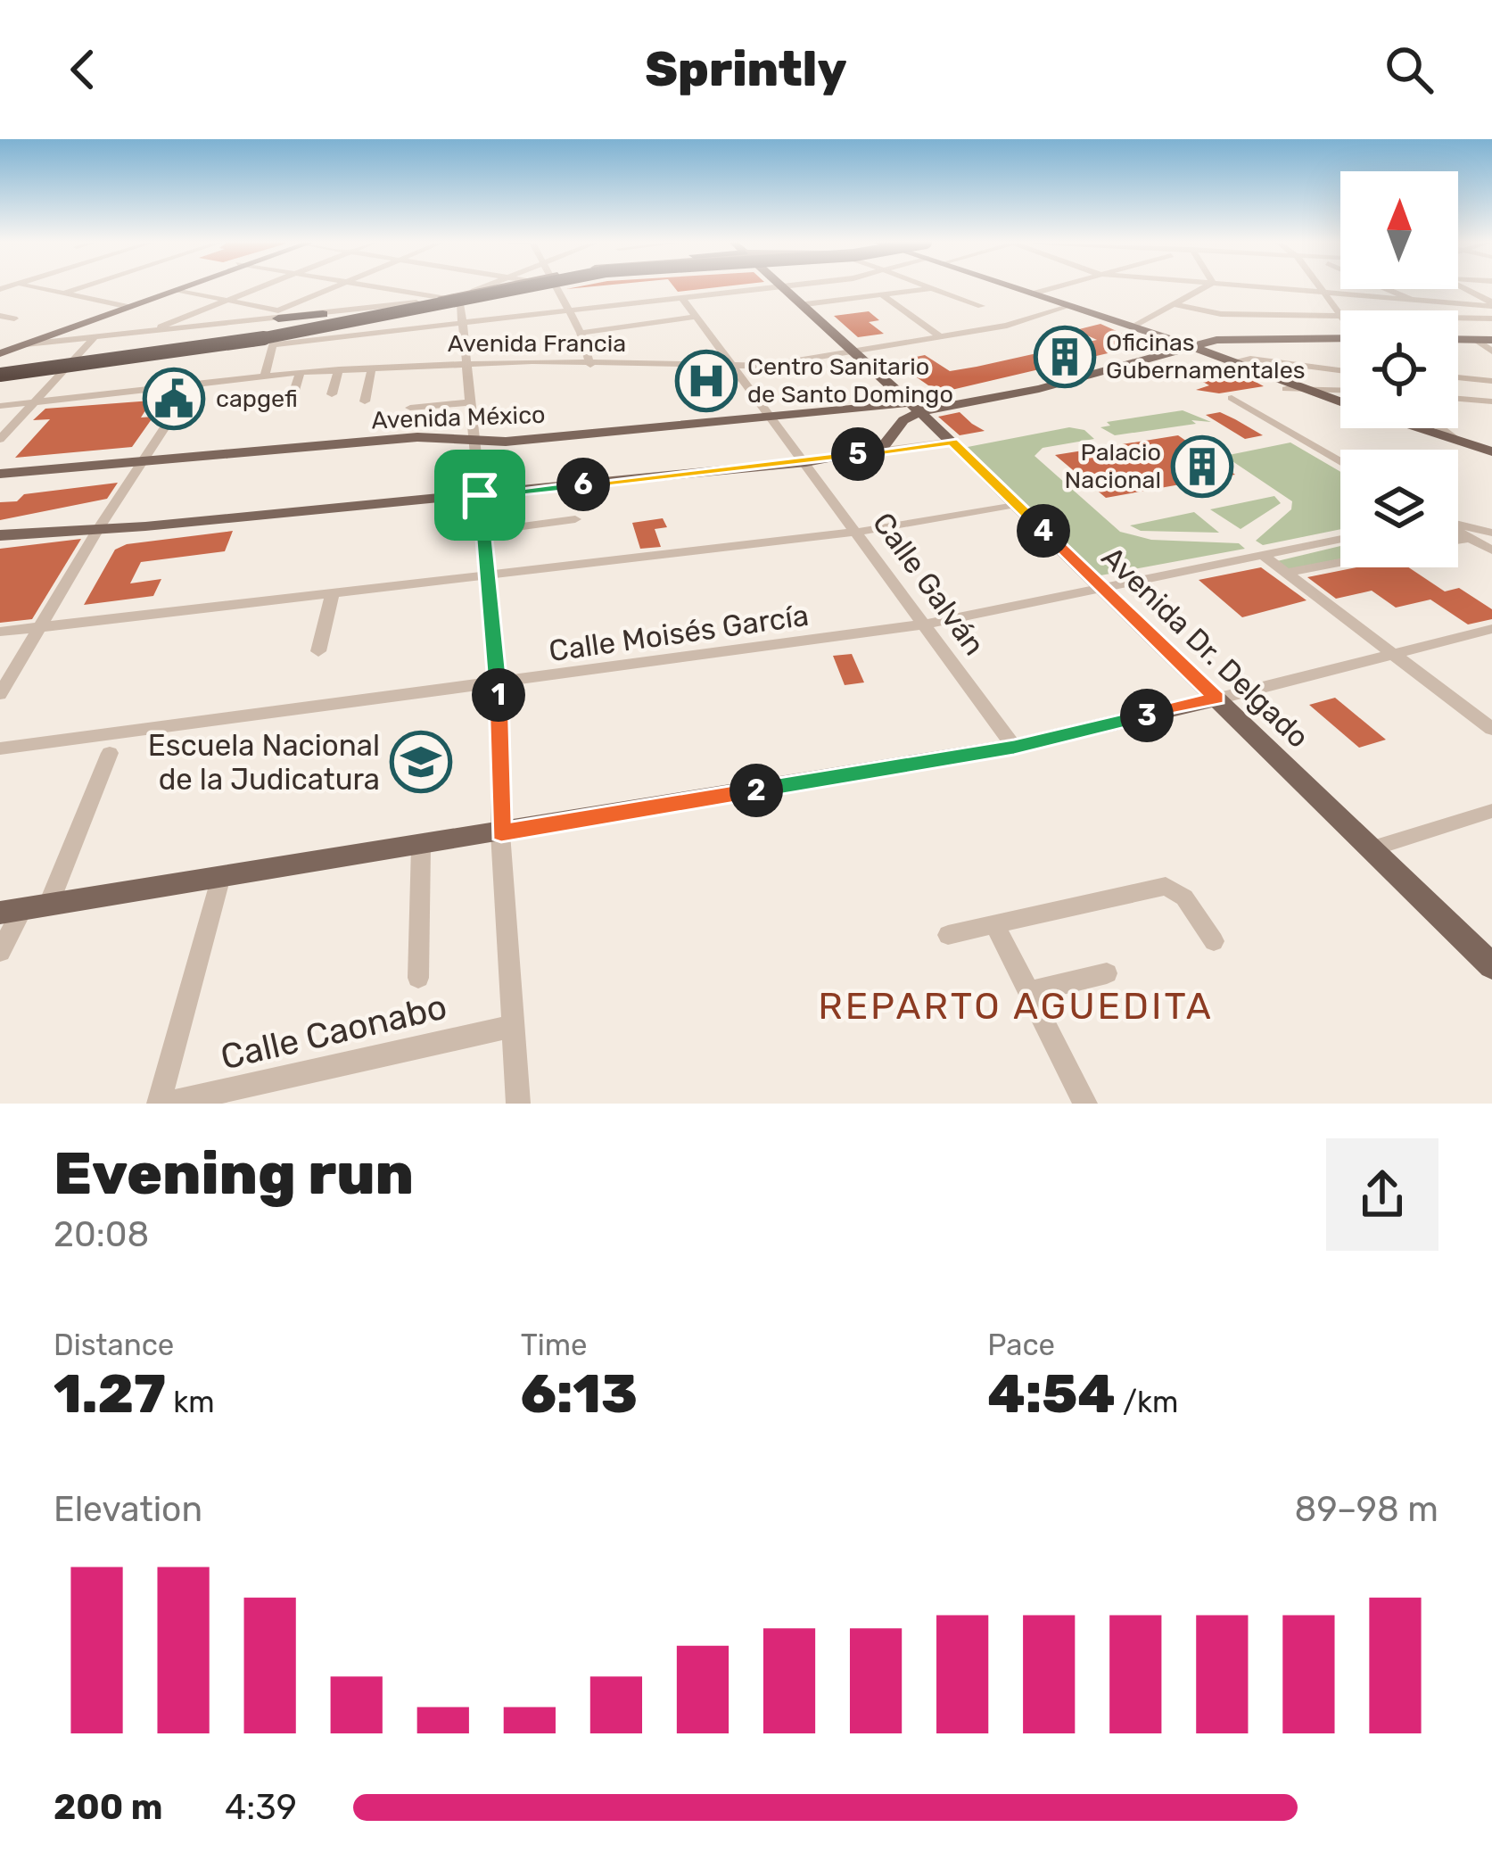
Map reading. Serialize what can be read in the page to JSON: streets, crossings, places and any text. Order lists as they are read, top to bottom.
{
  "streets": {
    "main road": ["Avenida México", "Avenida Dr. Delgado"],
    "street": [
      "Avenida Francia",
      "Calle Galván",
      "Calle Moisés García",
      "Calle Caonabo"
    ]
  },
  "crossings": [
    ["Avenida Francia", "Calle Galván"],
    ["Avenida Francia", "Avenida Dr. Delgado"],
    ["Avenida México", "Calle Galván"],
    ["Avenida México", "Avenida Dr. Delgado"],
    ["Calle Galván", "Calle Moisés García"],
    ["Calle Moisés García", "Avenida Dr. Delgado"]
  ],
  "districts": ["REPARTO AGUEDITA"],
  "places": {
    "building": ["Oficinas Gubernamentales", "Palacio Nacional"],
    "hospital": ["Centro Sanitario de Santo Domingo"],
    "public building": ["capgefi"],
    "school or university": ["Escuela Nacional de la Judicatura"]
  },
  "north": "top",
  "page": {
    "header": "Sprintly",
    "pins": [
      "5",
      "6",
      "4",
      "1",
      "3",
      "2"
    ],
    "heading": ["Evening run", "20:08"],
    "stats": [
      ["Distance", "1.27 km"],
      ["Time", "6:13"],
      ["Pace", "4:54 /km"]
    ],
    "chart": ["Elevation", "89–98 m"],
    "list": [
      {
        "name": "200 m",
        "note": "4:39"
      }
    ]
  }
}
